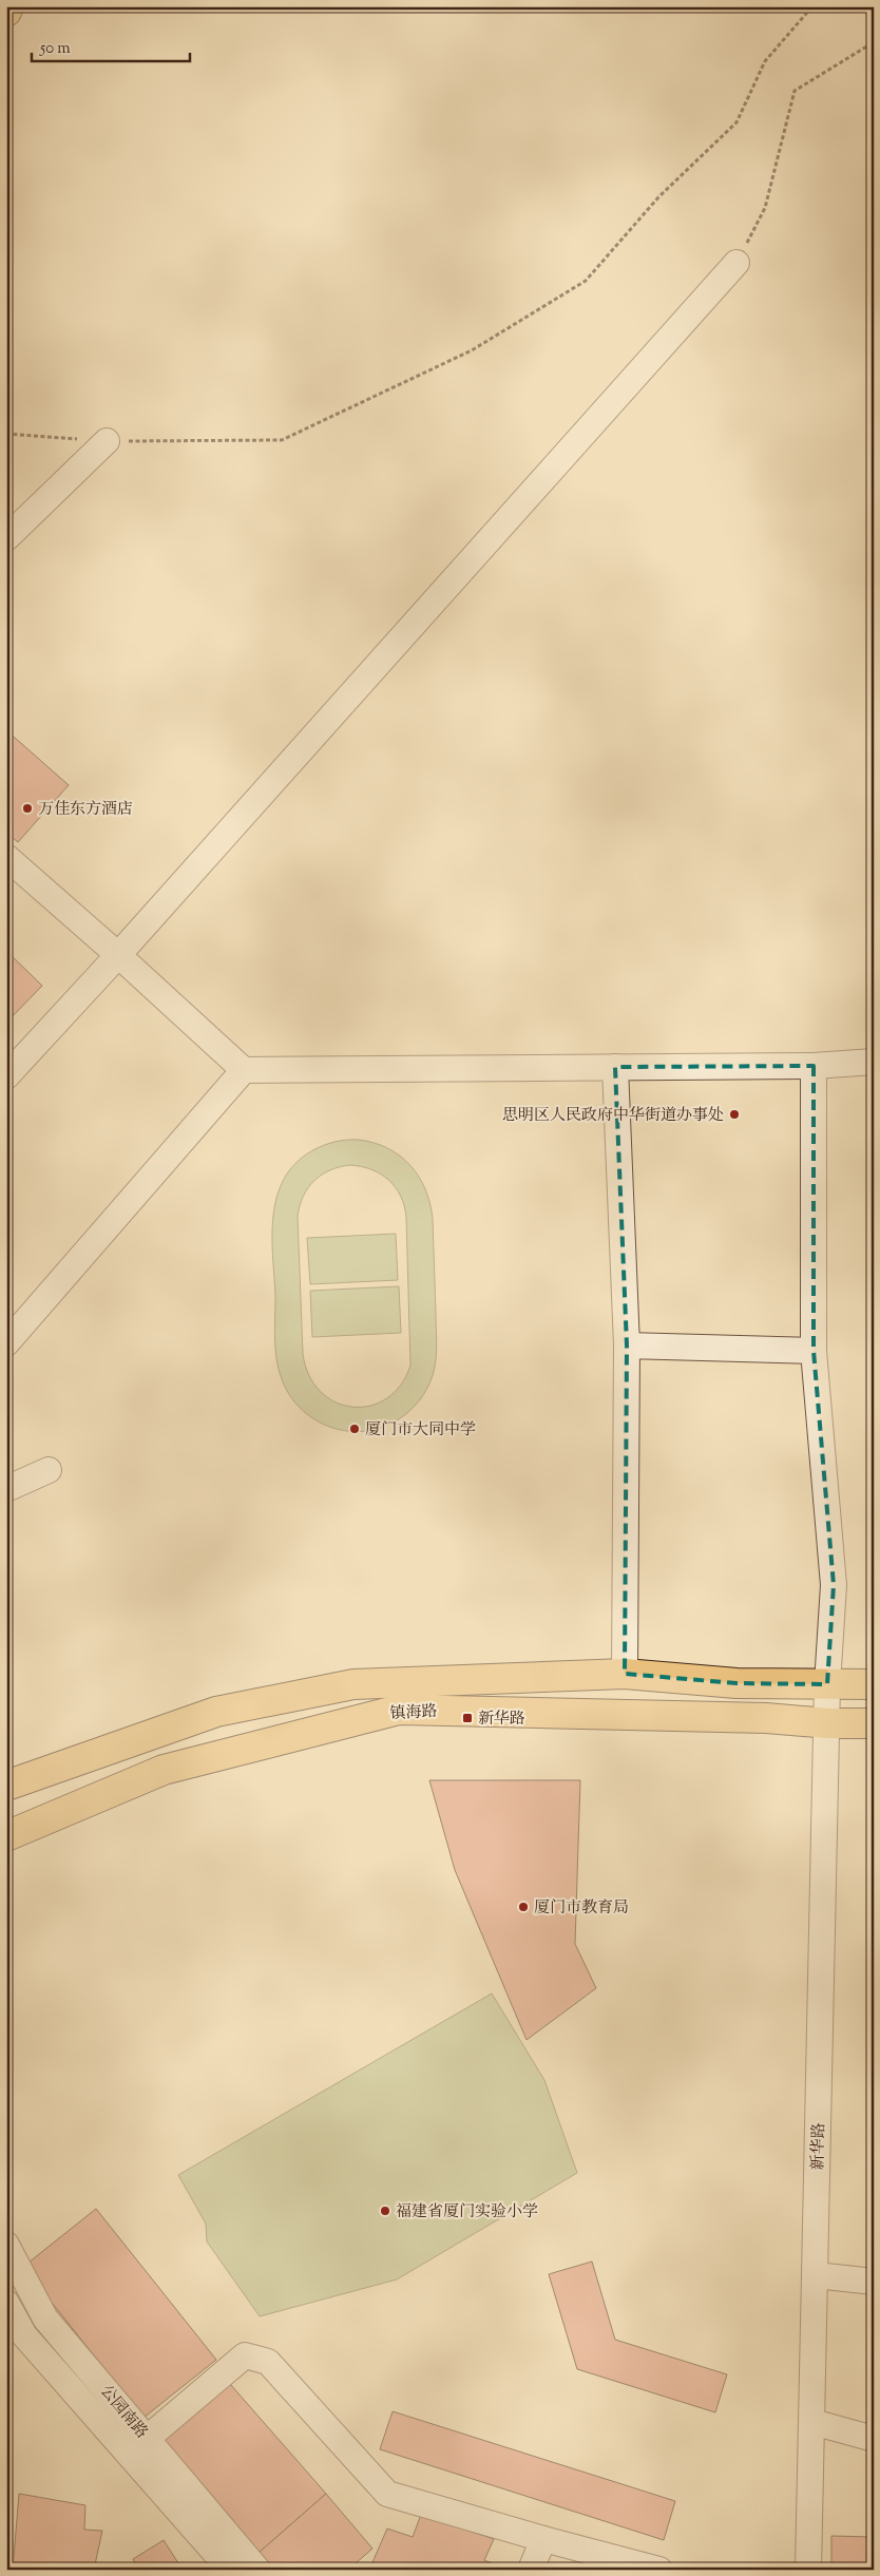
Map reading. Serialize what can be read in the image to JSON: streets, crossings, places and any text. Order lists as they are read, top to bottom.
{
  "streets": {
    "main road": ["镇海路"],
    "street": ["新华路", "公园南路"]
  },
  "crossings": [
    ["镇海路", "新华路"]
  ],
  "places": {
    "other": [
      "万佳东方酒店",
      "思明区人民政府中华街道办事处",
      "厦门市大同中学",
      "厦门市教育局",
      "福建省厦门实验小学"
    ],
    "transit": ["新华路"]
  },
  "scale_bar": "50 m"
}
